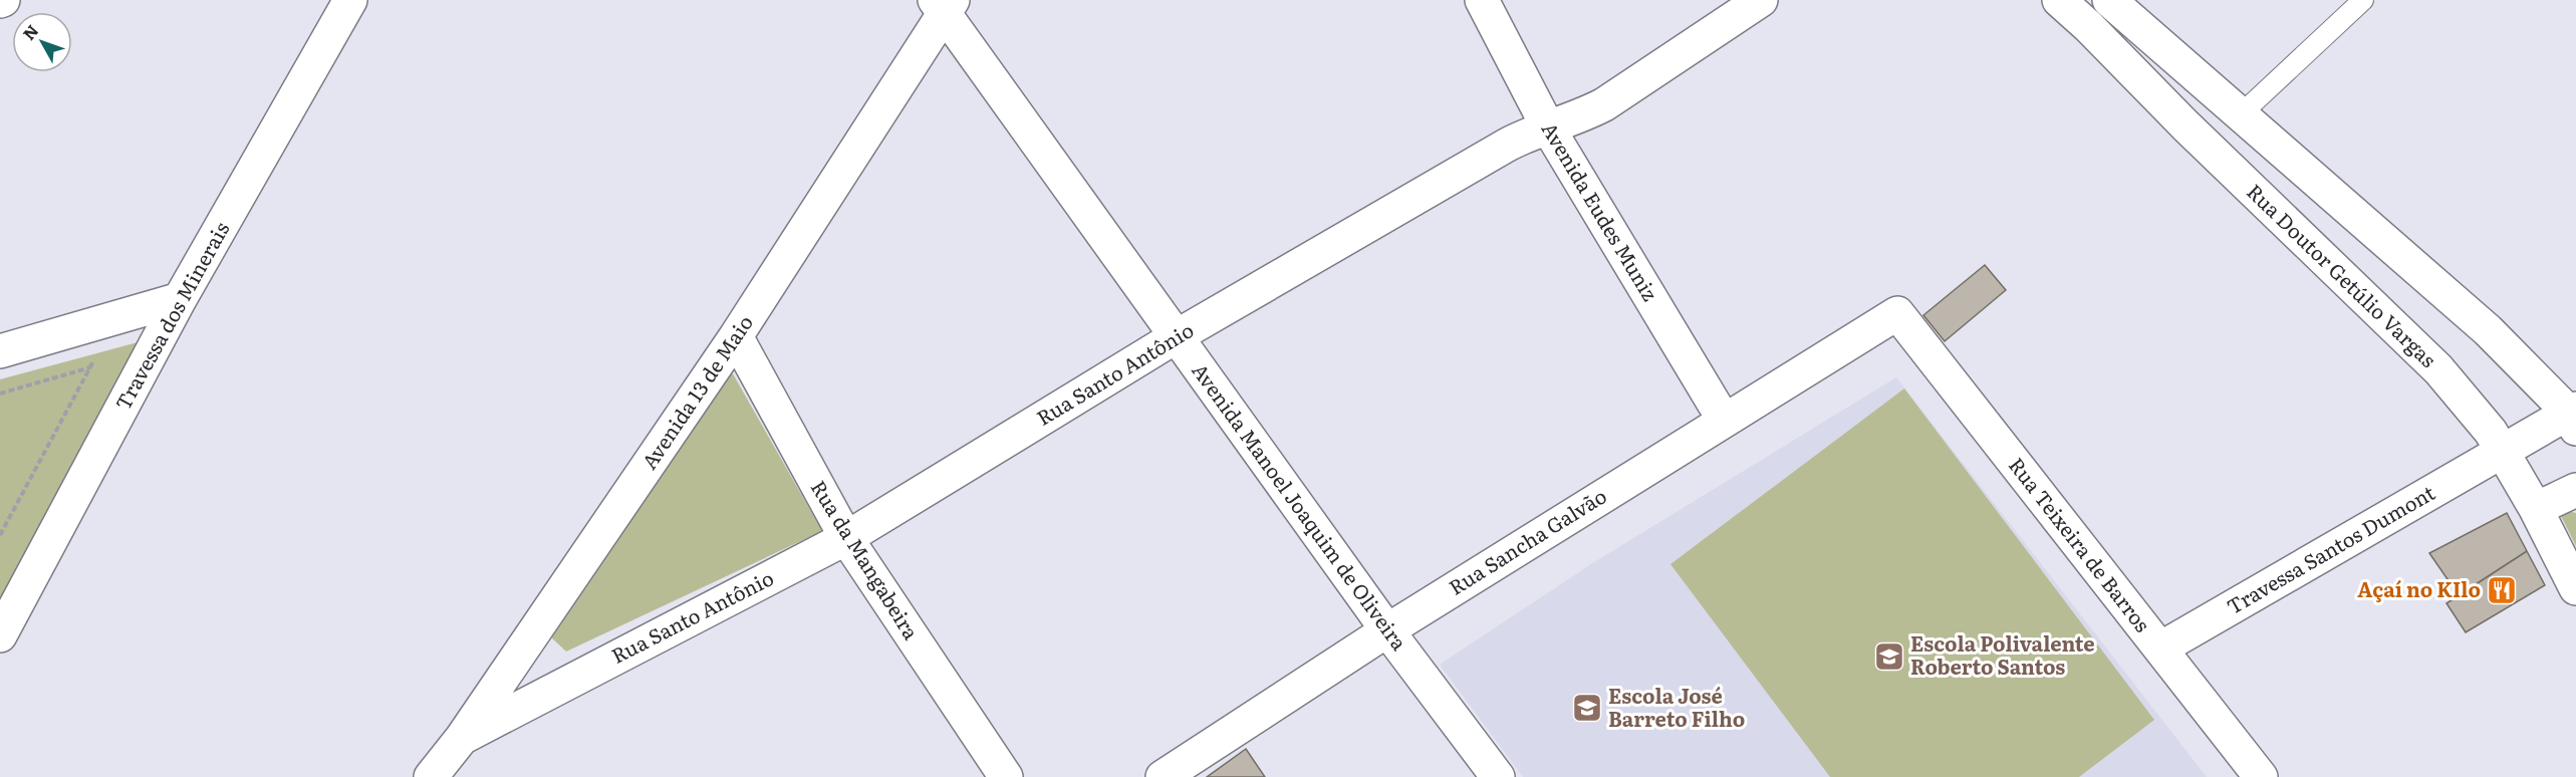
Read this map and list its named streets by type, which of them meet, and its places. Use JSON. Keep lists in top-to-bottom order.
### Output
{
  "streets": {
    "street": [
      "Avenida Eudes Muniz",
      "Rua Doutor Getúlio Vargas",
      "Travessa dos Minerais",
      "Rua Santo Antônio",
      "Avenida 13 de Maio",
      "Avenida Manoel Joaquim de Oliveira",
      "Rua Sancha Galvão",
      "Rua Teixeira de Barros",
      "Travessa Santos Dumont",
      "Rua da Mangabeira"
    ]
  },
  "crossings": [
    ["Avenida Eudes Muniz", "Rua Santo Antônio"],
    ["Avenida Eudes Muniz", "Rua Sancha Galvão"],
    ["Rua Doutor Getúlio Vargas", "Travessa Santos Dumont"],
    ["Rua Santo Antônio", "Avenida 13 de Maio"],
    ["Rua Santo Antônio", "Avenida Manoel Joaquim de Oliveira"],
    ["Rua Santo Antônio", "Rua da Mangabeira"],
    ["Avenida 13 de Maio", "Avenida Manoel Joaquim de Oliveira"],
    ["Avenida 13 de Maio", "Rua da Mangabeira"],
    ["Avenida Manoel Joaquim de Oliveira", "Rua Sancha Galvão"],
    ["Rua Sancha Galvão", "Rua Teixeira de Barros"],
    ["Rua Teixeira de Barros", "Travessa Santos Dumont"]
  ],
  "places": {
    "restaurant": ["Açaí no KIlo"],
    "school or university": ["Escola Polivalente Roberto Santos", "Escola José Barreto Filho"]
  },
  "north": "top left"
}
